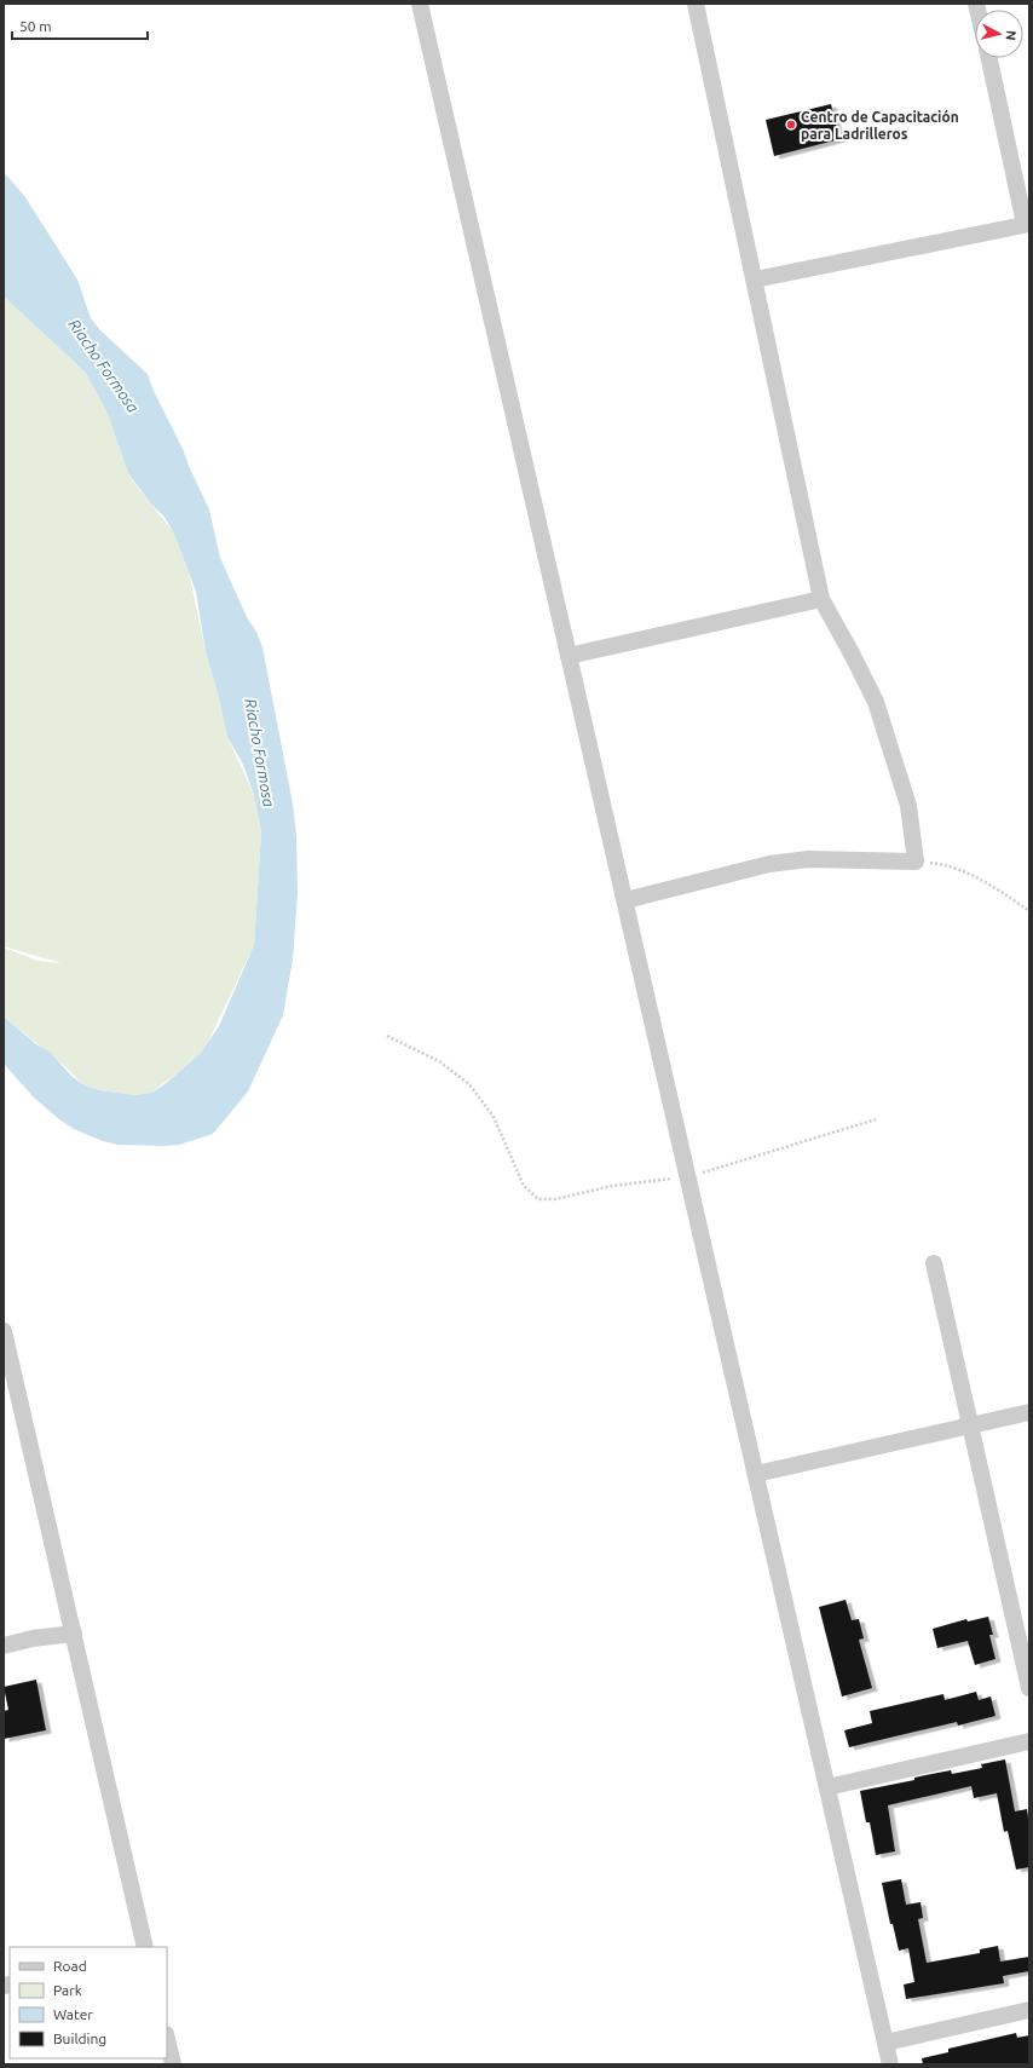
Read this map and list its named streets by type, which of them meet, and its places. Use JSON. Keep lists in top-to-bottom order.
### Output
{
  "water": ["Riacho Formosa"],
  "places": ["Centro de Capacitación para Ladrilleros"],
  "legend": [
    "Road",
    "Park",
    "Water",
    "Building"
  ],
  "scale_bar": "50 m",
  "north": "right"
}
